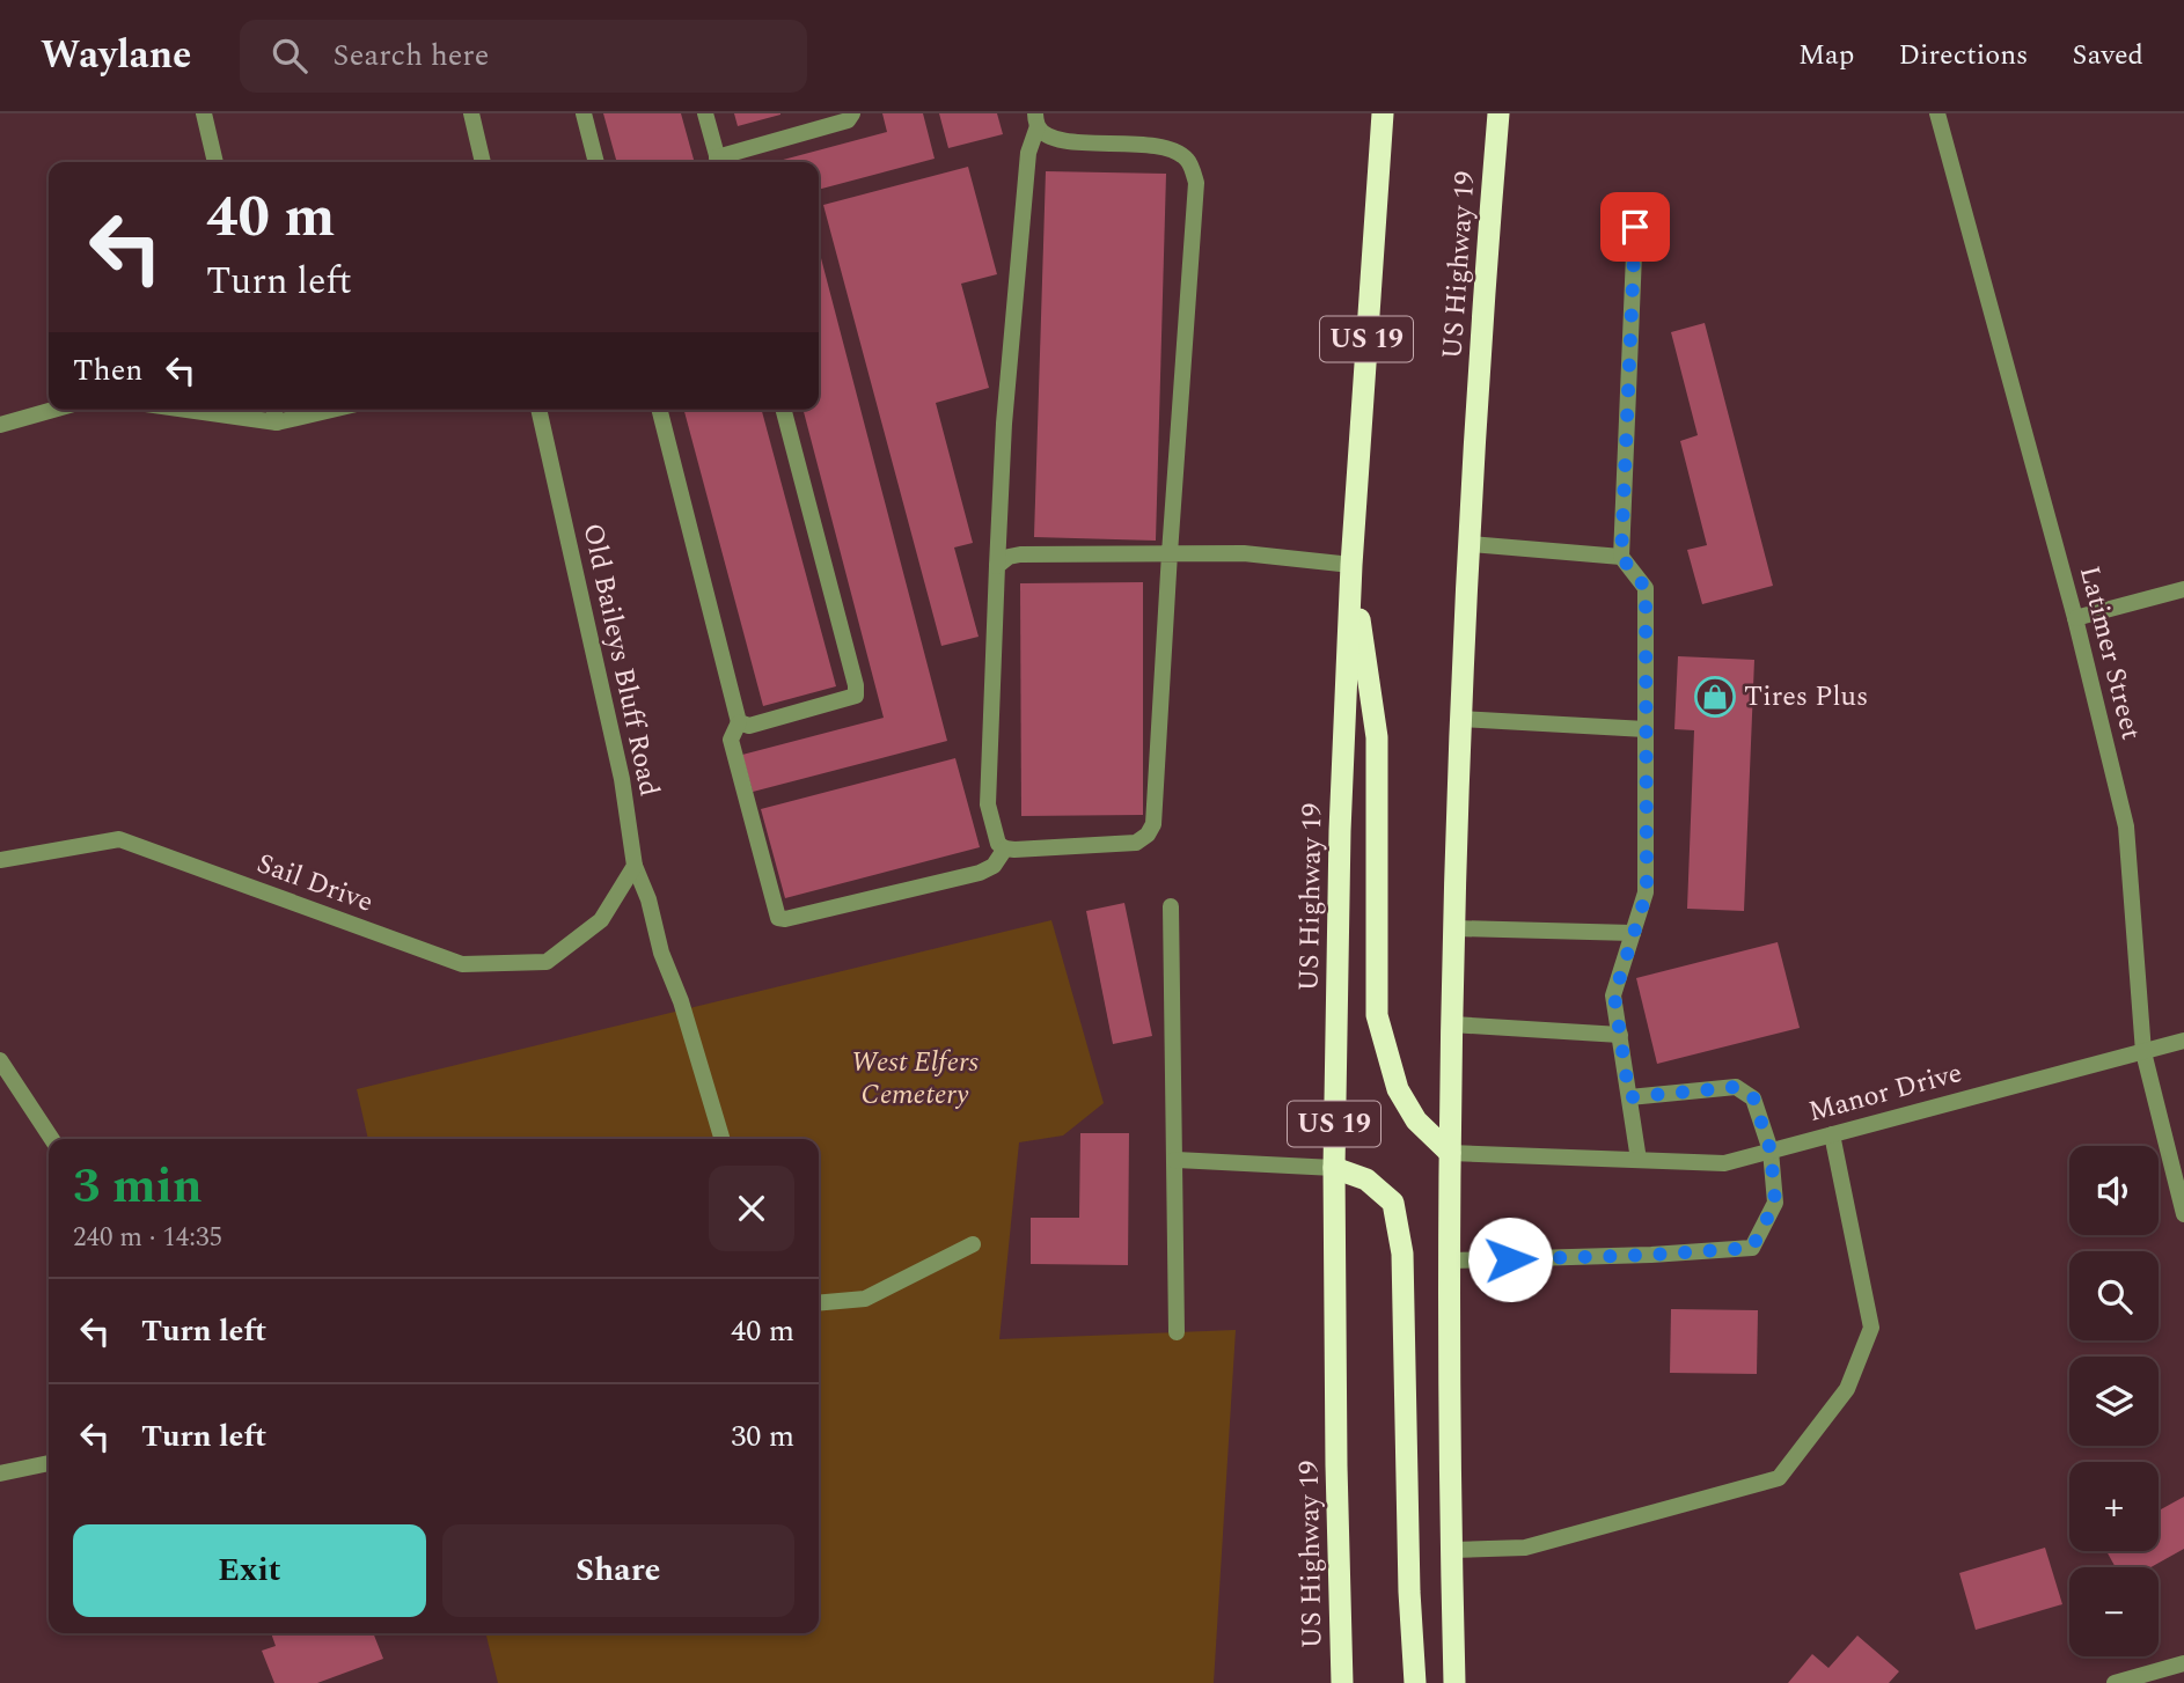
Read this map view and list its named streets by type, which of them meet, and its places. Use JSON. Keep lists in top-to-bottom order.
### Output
{
  "streets": {
    "highway": ["US Highway 19", "US 19"],
    "street": [
      "Latimer Street",
      "Old Baileys Bluff Road",
      "Sail Drive",
      "Manor Drive"
    ]
  },
  "crossings": [
    ["US Highway 19", "Manor Drive"],
    ["Latimer Street", "Manor Drive"],
    ["Old Baileys Bluff Road", "Sail Drive"]
  ],
  "parks": ["West Elfers Cemetery"],
  "places": {
    "shop": ["Tires Plus"]
  },
  "page": {
    "header": "Waylane",
    "search": "Search here",
    "nav": ["Map", "Directions", "Saved"],
    "turn": ["40 m", "Turn left"],
    "then": "Then",
    "heading": ["3 min", "240 m · 14:35"],
    "map_buttons": ["+", "−"],
    "list": [
      {
        "name": "Turn left",
        "value": "40 m"
      },
      {
        "name": "Turn left",
        "value": "30 m"
      }
    ],
    "buttons": ["Exit", "Share"]
  }
}
